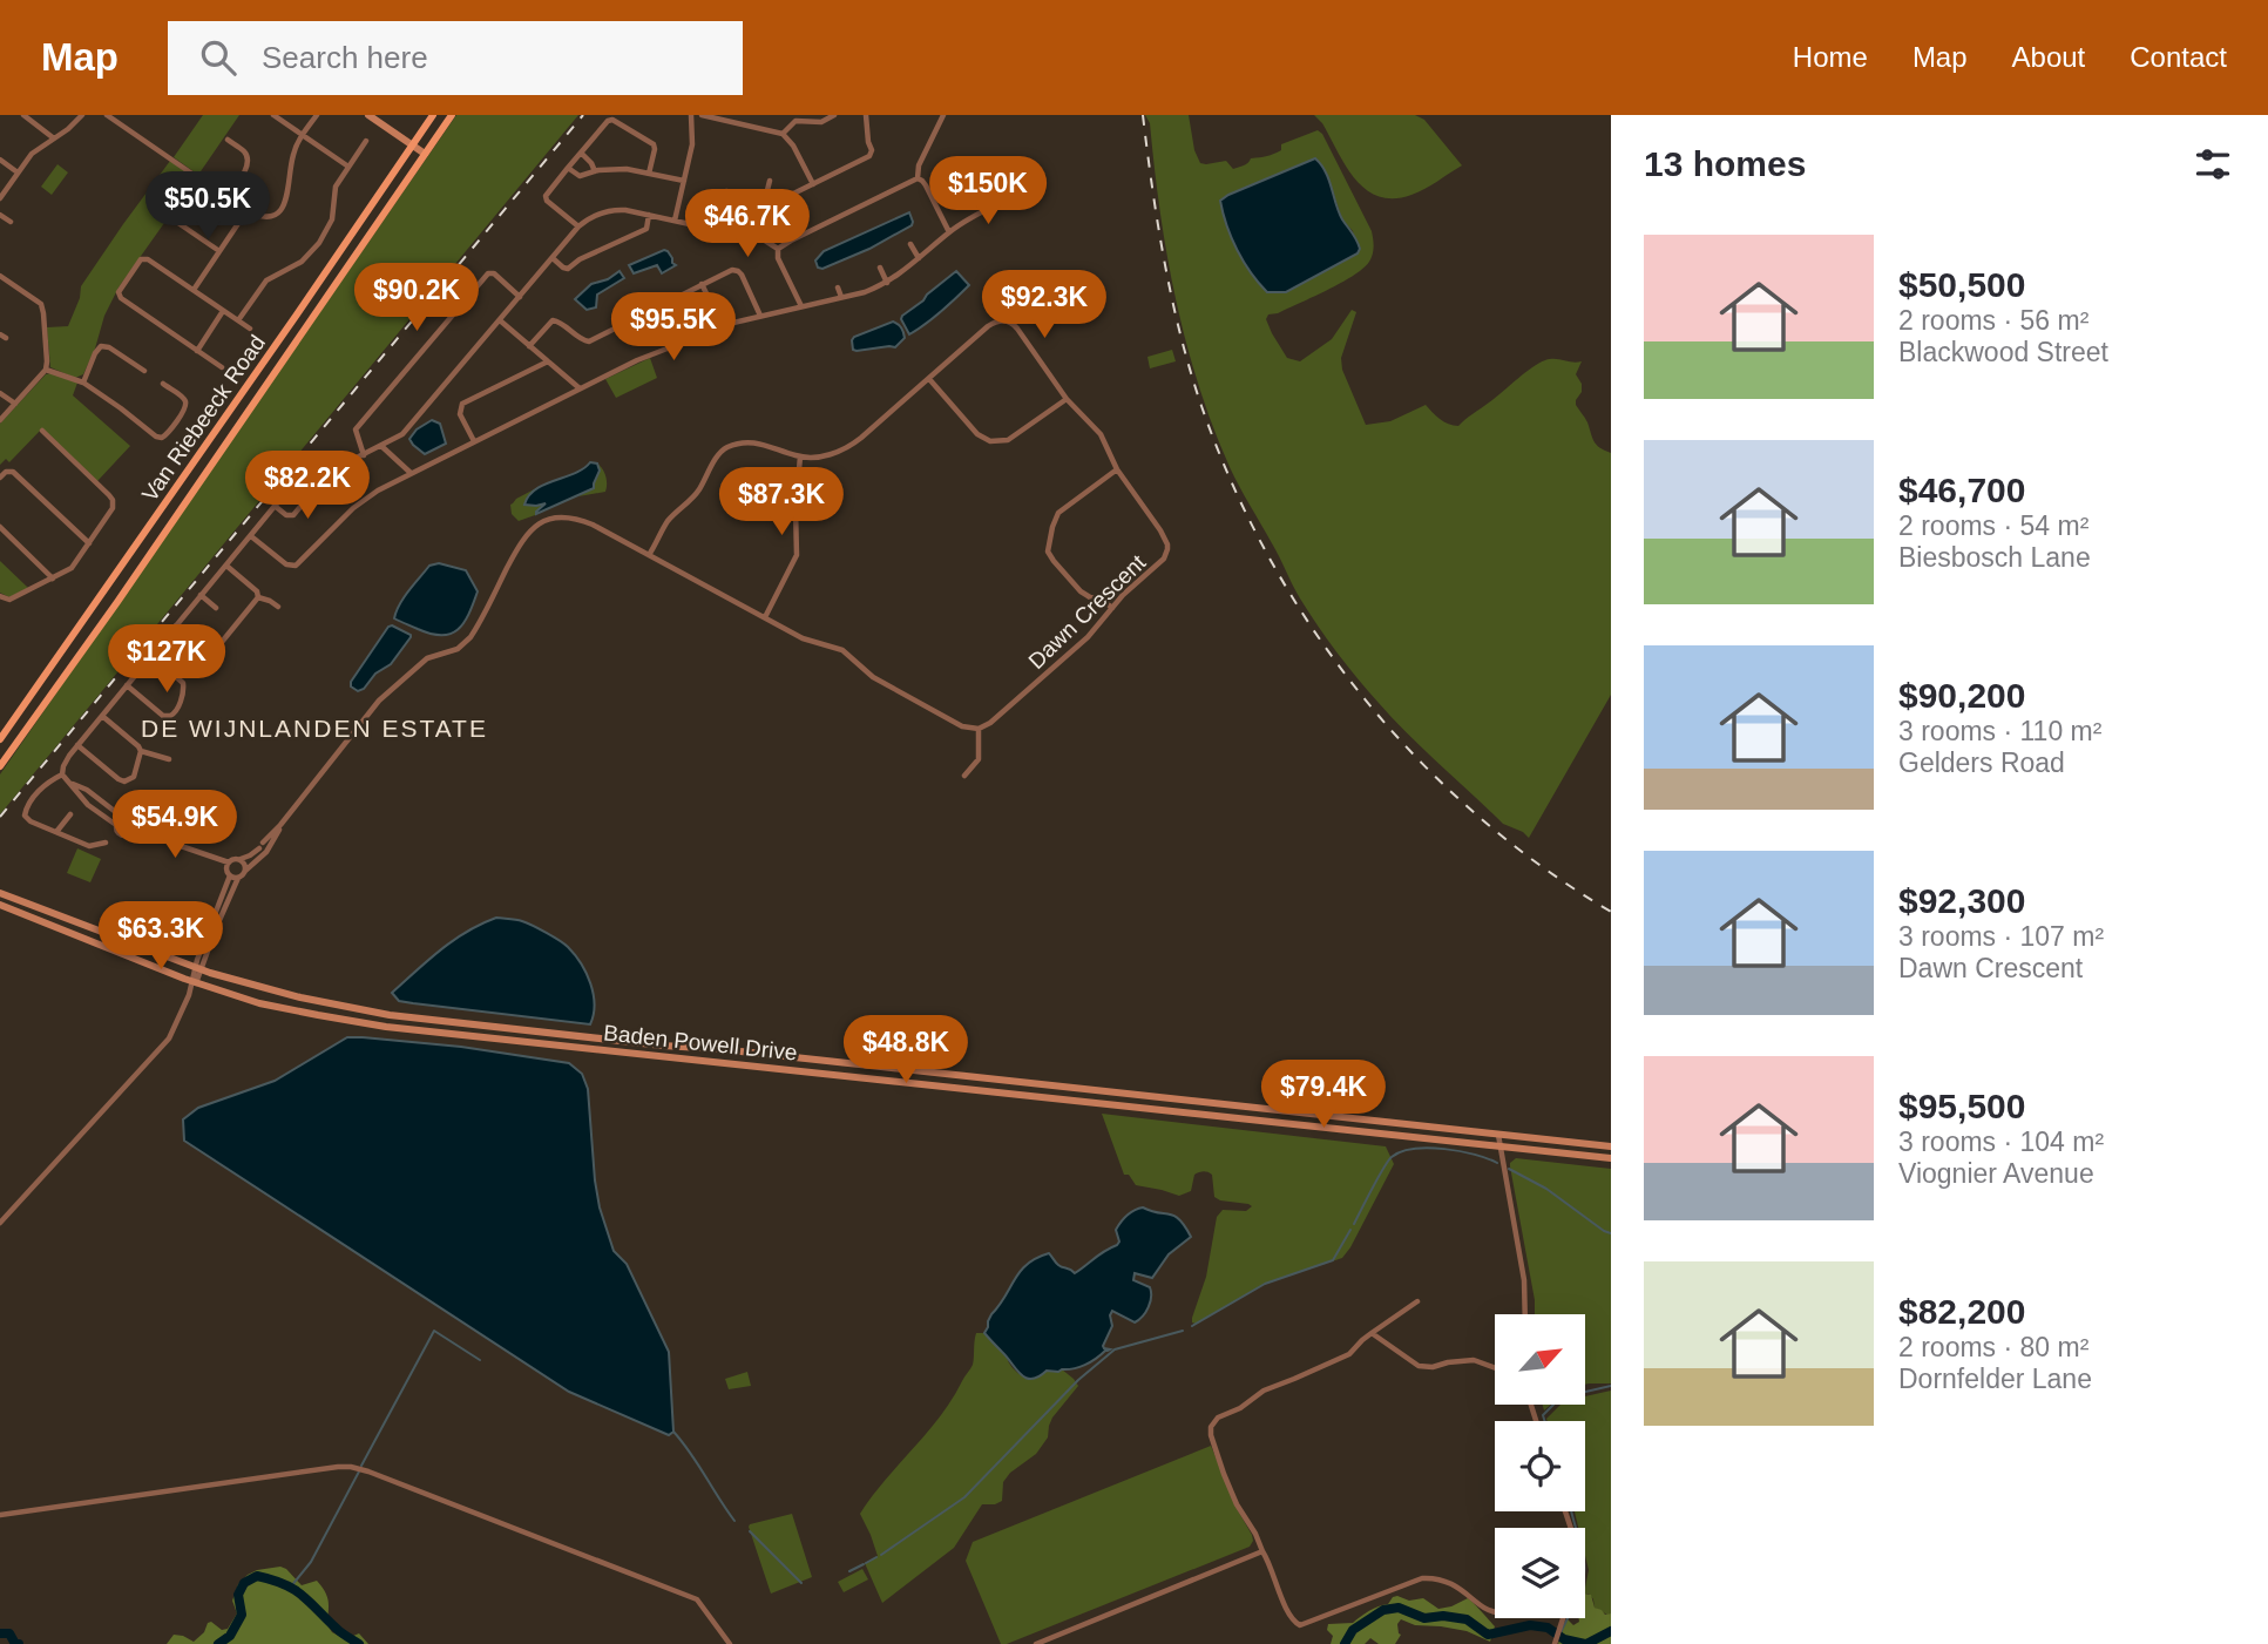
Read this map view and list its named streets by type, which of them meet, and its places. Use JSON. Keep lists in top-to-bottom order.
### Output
{
  "streets": {
    "main road": ["Van Riebeeck Road", "Baden Powell Drive"],
    "street": ["Dawn Crescent"]
  },
  "districts": ["DE WIJNLANDEN ESTATE"],
  "north": "top right",
  "page": {
    "header": "Map",
    "search": "Search here",
    "nav": [
      "Home",
      "Map",
      "About",
      "Contact"
    ],
    "heading": "13 homes",
    "price": [
      "$150K",
      "$50.5K",
      "$46.7K",
      "$90.2K",
      "$92.3K",
      "$95.5K",
      "$82.2K",
      "$87.3K",
      "$127K",
      "$54.9K",
      "$63.3K",
      "$48.8K",
      "$79.4K"
    ],
    "list": [
      {
        "name": "$50,500",
        "note": "2 rooms · 56 m² · Blackwood Street"
      },
      {
        "name": "$46,700",
        "note": "2 rooms · 54 m² · Biesbosch Lane"
      },
      {
        "name": "$90,200",
        "note": "3 rooms · 110 m² · Gelders Road"
      },
      {
        "name": "$92,300",
        "note": "3 rooms · 107 m² · Dawn Crescent"
      },
      {
        "name": "$95,500",
        "note": "3 rooms · 104 m² · Viognier Avenue"
      },
      {
        "name": "$82,200",
        "note": "2 rooms · 80 m² · Dornfelder Lane"
      }
    ]
  }
}
